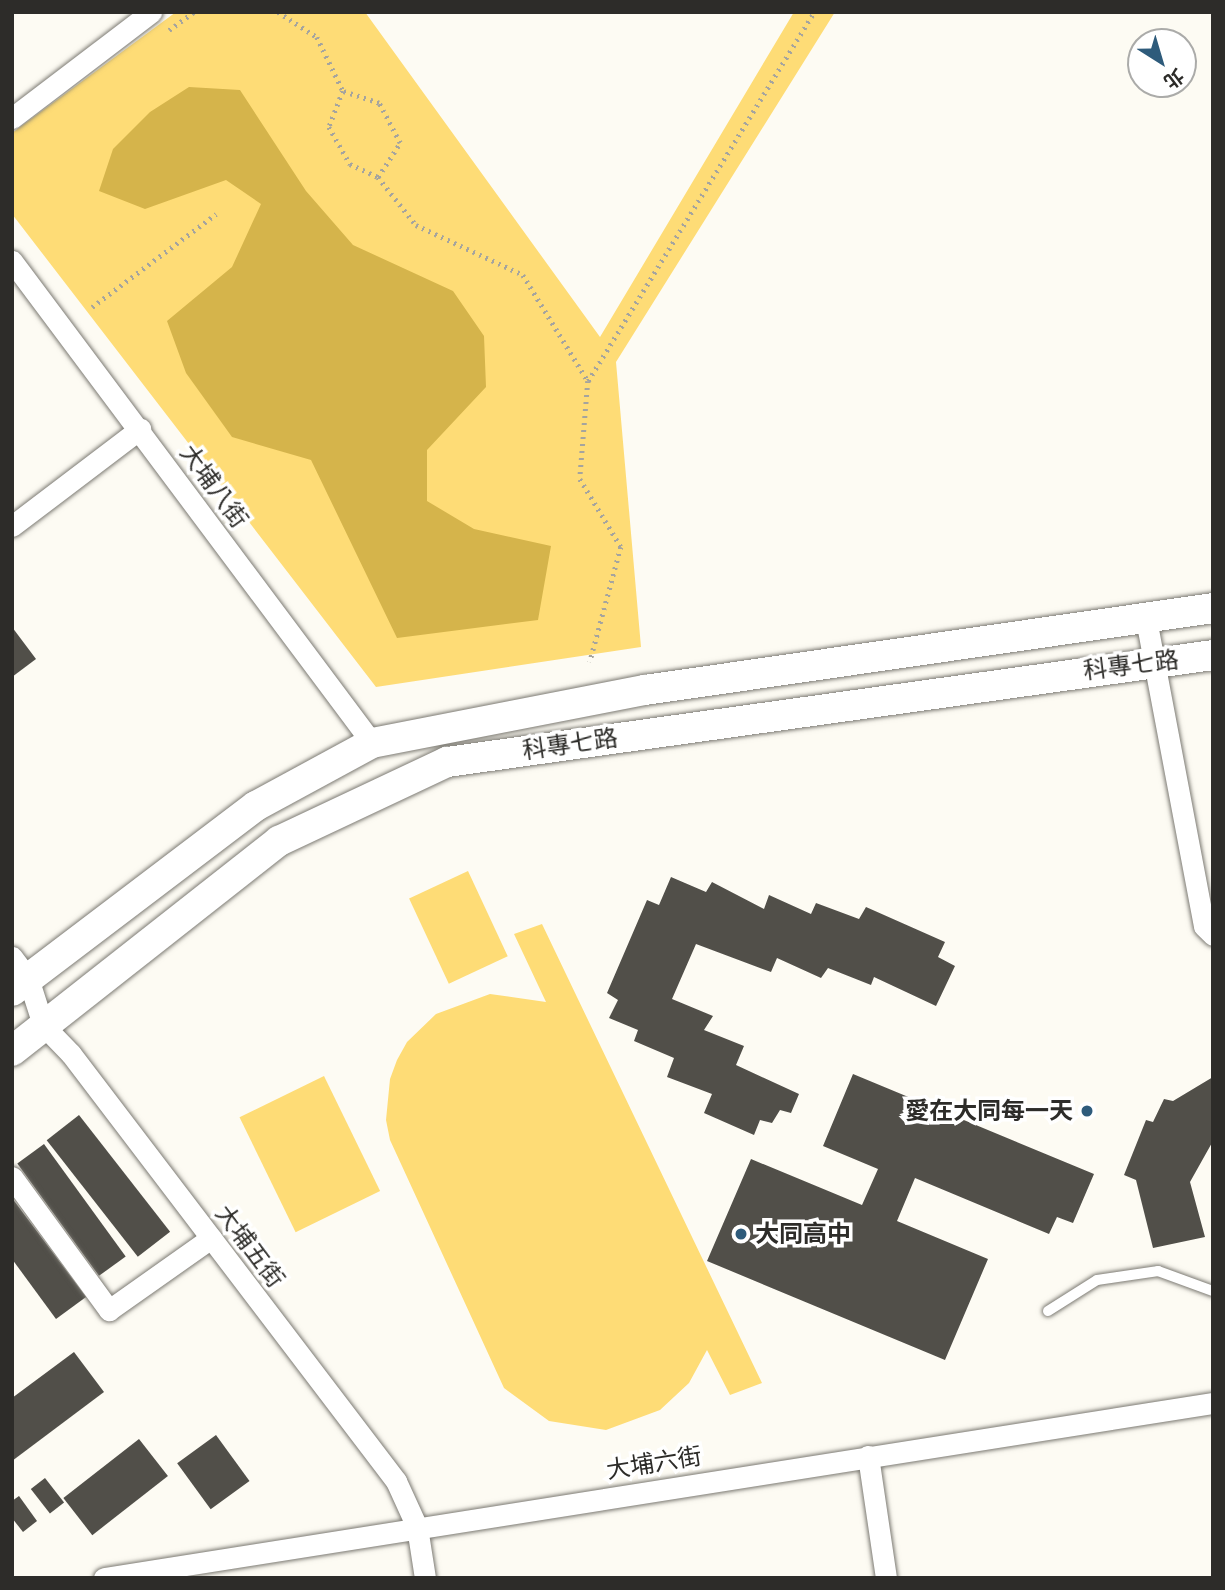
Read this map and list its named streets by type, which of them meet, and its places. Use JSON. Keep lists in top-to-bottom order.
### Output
{
  "streets": {
    "street": [
      "大埔八街",
      "科專七路",
      "大埔五街",
      "大埔六街"
    ]
  },
  "crossings": [
    ["大埔八街", "科專七路"],
    ["科專七路", "大埔五街"],
    ["大埔五街", "大埔六街"]
  ],
  "places": ["愛在大同每一天", "大同高中"],
  "north": "bottom right"
}
